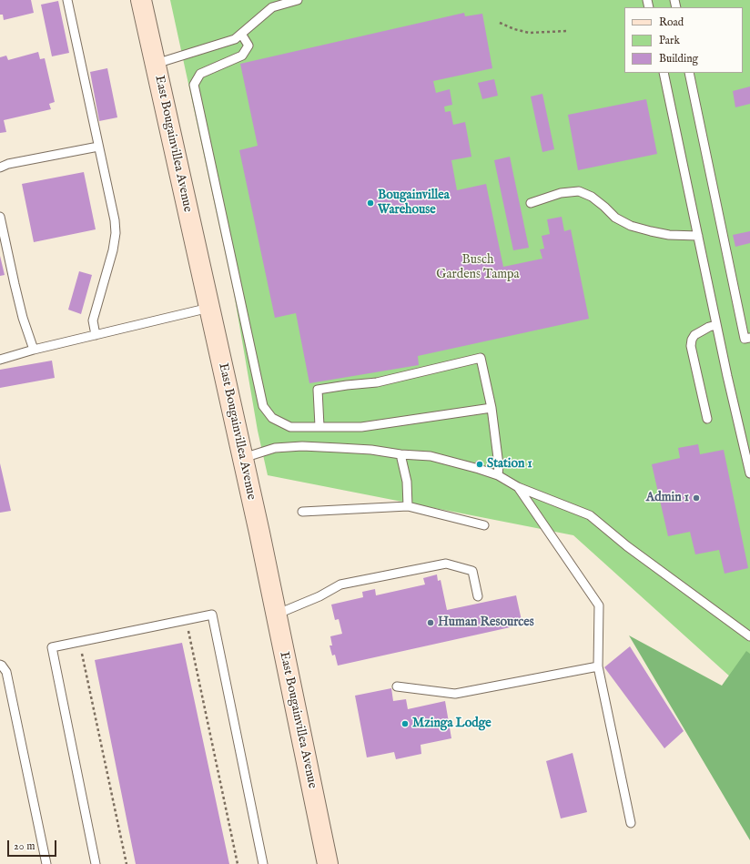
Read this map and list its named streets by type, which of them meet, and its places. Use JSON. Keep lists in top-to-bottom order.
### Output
{
  "streets": {
    "street": ["East Bougainvillea Avenue"]
  },
  "parks": ["Busch Gardens Tampa"],
  "places": [
    "Bougainvillea Warehouse",
    "Station 1",
    "Admin 1",
    "Human Resources",
    "Mzinga Lodge"
  ],
  "legend": ["Road", "Park", "Building"],
  "scale_bar": "20 m"
}
